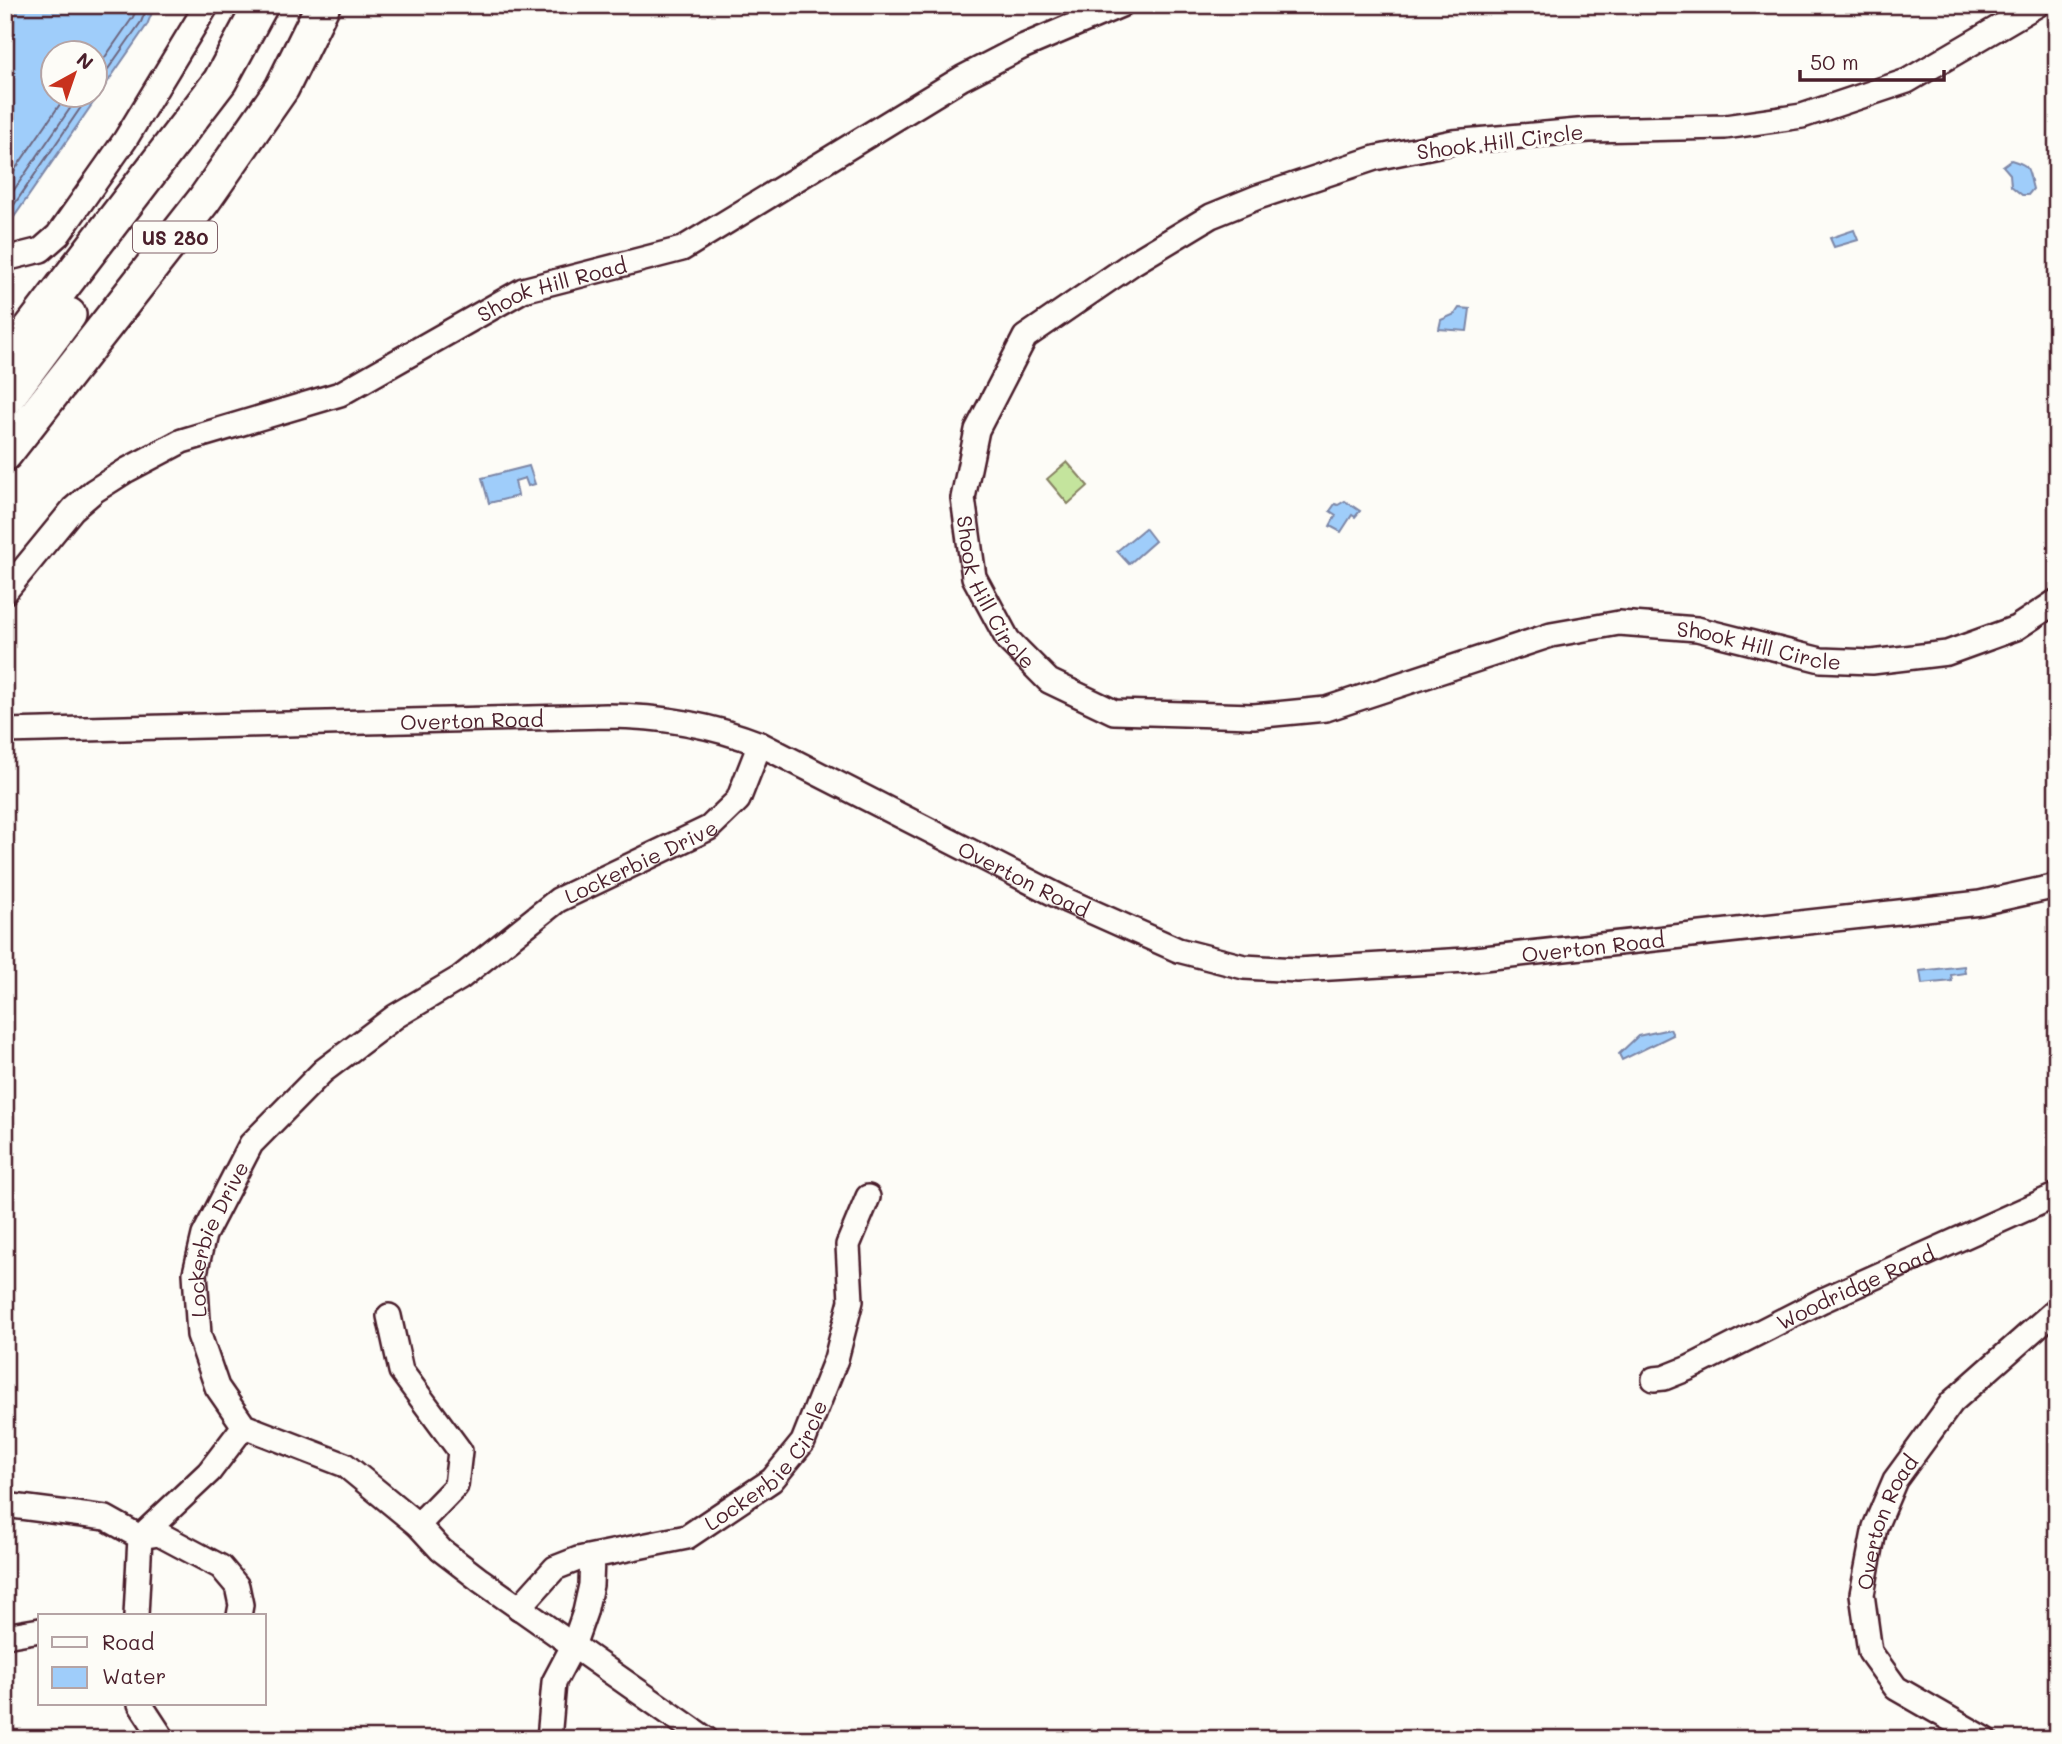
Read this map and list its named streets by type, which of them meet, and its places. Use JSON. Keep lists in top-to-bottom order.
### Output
{
  "streets": {
    "highway": ["US 280"],
    "street": [
      "Shook Hill Circle",
      "Shook Hill Road",
      "Overton Road",
      "Lockerbie Drive",
      "Woodridge Road",
      "Lockerbie Circle"
    ]
  },
  "crossings": [
    ["Overton Road", "Lockerbie Drive"]
  ],
  "legend": ["Road", "Water"],
  "scale_bar": "50 m",
  "north": "top right"
}
